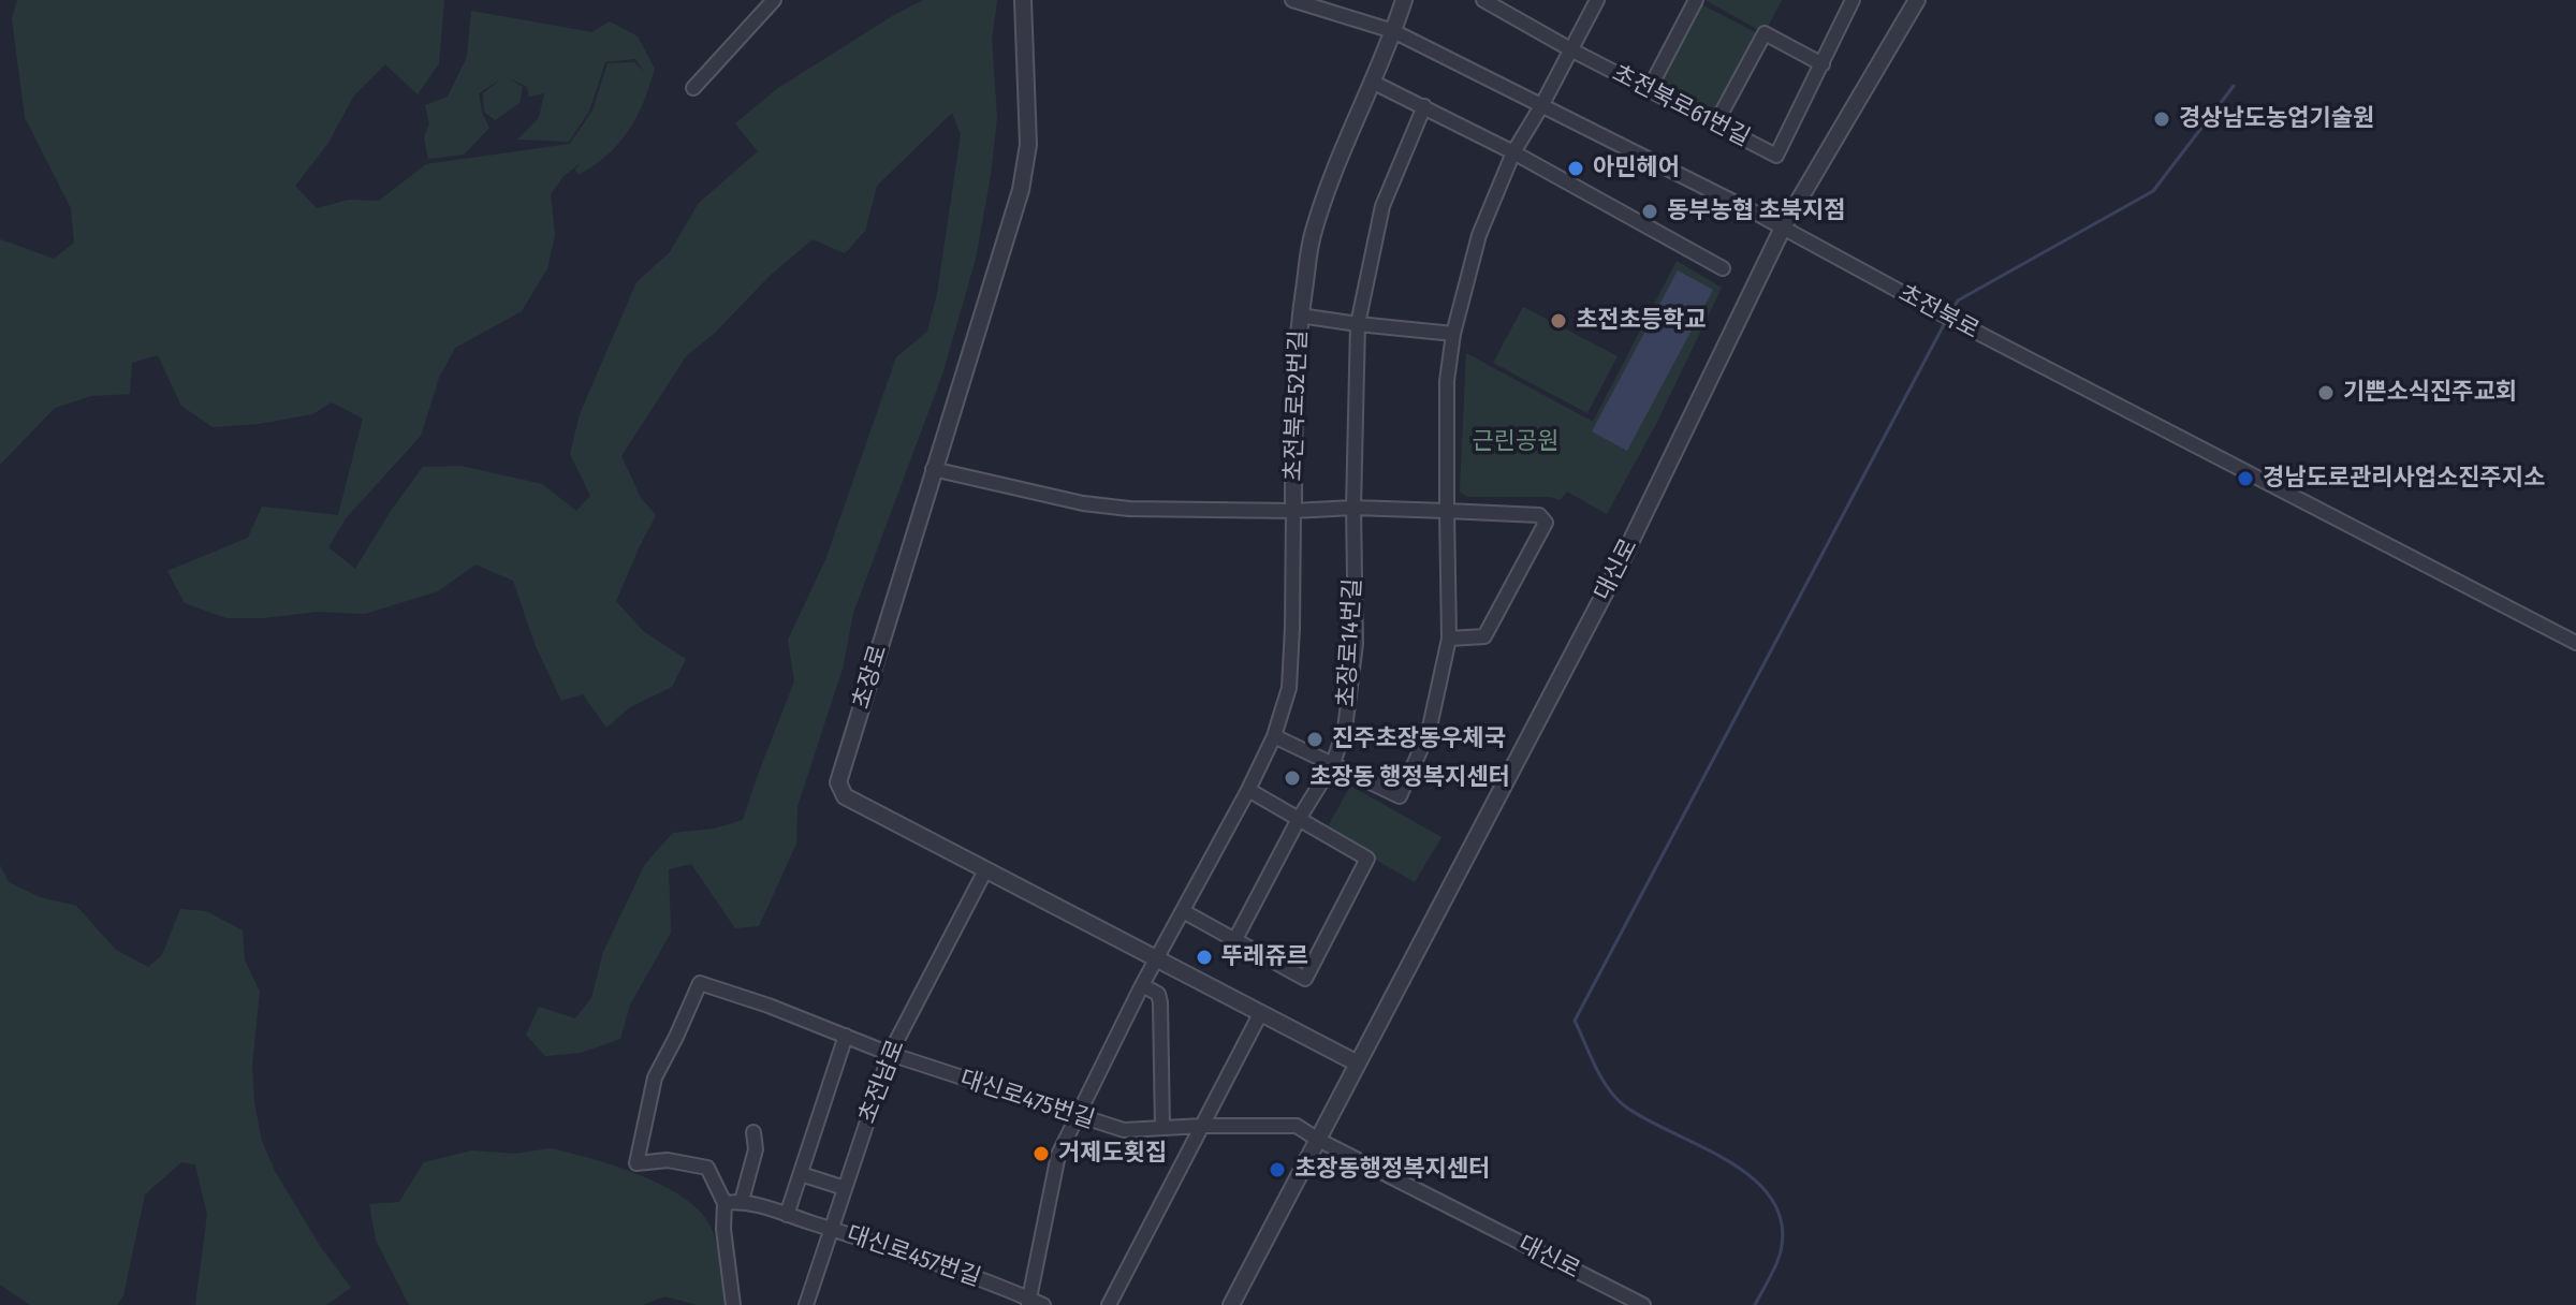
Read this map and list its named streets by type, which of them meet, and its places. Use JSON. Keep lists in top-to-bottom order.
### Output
{
  "streets": {
    "street": [
      "초전북로61번길",
      "초전북로",
      "초전북로52번길",
      "대신로",
      "초장로14번길",
      "초장로",
      "초전남로",
      "대신로475번길",
      "대신로457번길"
    ]
  },
  "crossings": [
    ["초전북로", "초전북로52번길"],
    ["초전북로", "대신로"],
    ["초전북로52번길", "초장로14번길"],
    ["대신로", "초장로"],
    ["대신로", "대신로475번길"],
    ["초장로", "초전남로"],
    ["초전남로", "대신로475번길"],
    ["초전남로", "대신로457번길"]
  ],
  "parks": ["근린공원"],
  "places": [
    "경상남도농업기술원",
    "아민헤어",
    "동부농협 초북지점",
    "초전초등학교",
    "기쁜소식진주교회",
    "경남도로관리사업소진주지소",
    "진주초장동우체국",
    "초장동 행정복지센터",
    "뚜레쥬르",
    "거제도횟집",
    "초장동행정복지센터"
  ]
}
